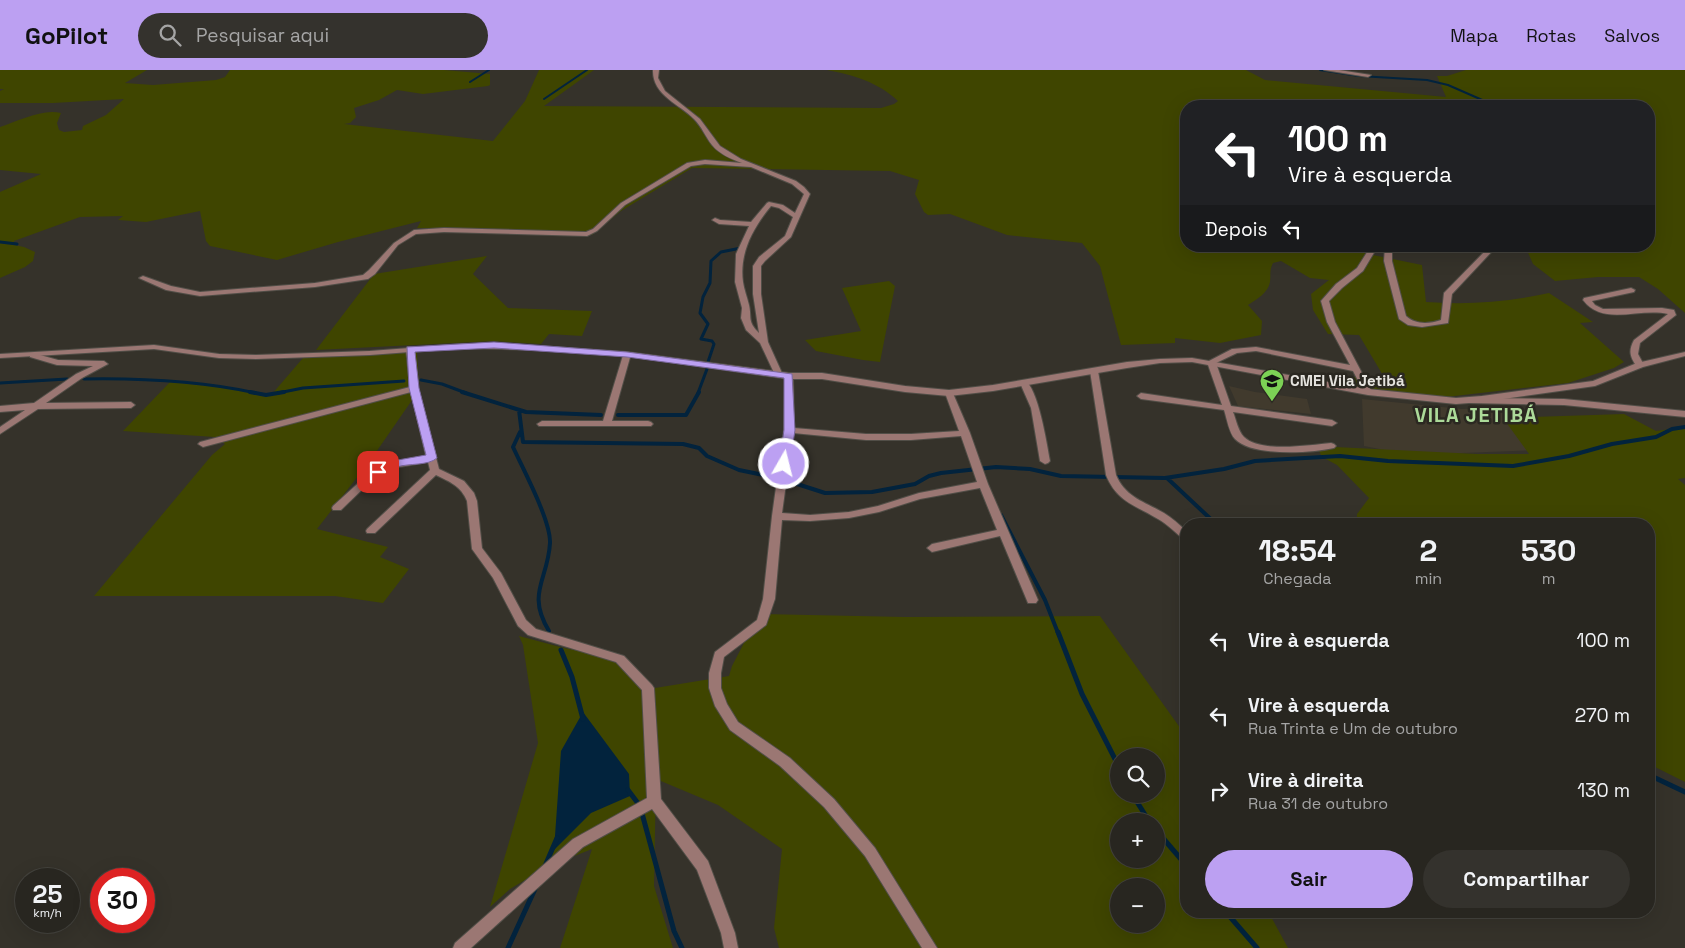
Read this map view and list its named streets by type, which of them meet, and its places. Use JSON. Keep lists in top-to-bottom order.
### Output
{
  "districts": ["VILA JETIBÁ"],
  "places": {
    "school or university": ["CMEI Vila Jetibá"]
  },
  "page": {
    "header": "GoPilot",
    "search": "Pesquisar aqui",
    "nav": ["Mapa", "Rotas", "Salvos"],
    "turn": ["100 m", "Vire à esquerda"],
    "then": "Depois",
    "eta": [
      "18:54",
      "Chegada",
      "2",
      "min",
      "530",
      "m"
    ],
    "list": [
      {
        "name": "Vire à esquerda",
        "value": "100 m"
      },
      {
        "name": "Vire à esquerda",
        "note": "Rua Trinta e Um de outubro",
        "value": "270 m"
      },
      {
        "name": "Vire à direita",
        "note": "Rua 31 de outubro",
        "value": "130 m"
      }
    ],
    "map_buttons": ["+", "−"],
    "buttons": ["Sair", "Compartilhar"],
    "speed": "25 km/h",
    "limit": "30"
  }
}
